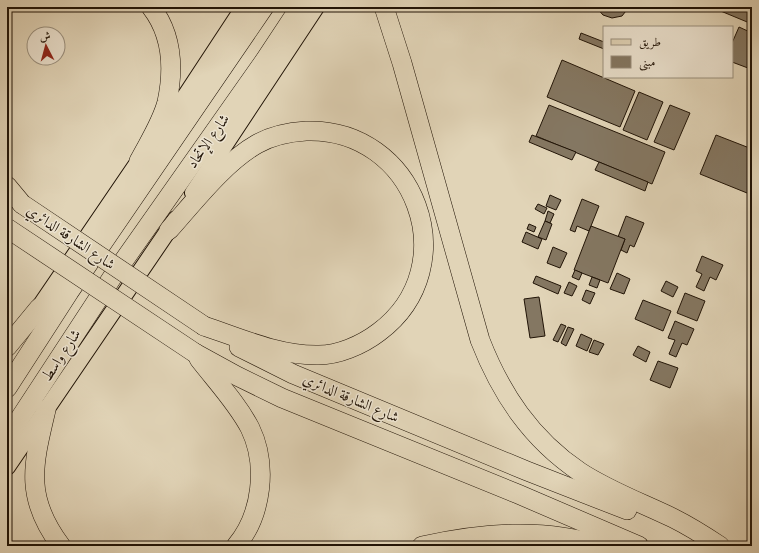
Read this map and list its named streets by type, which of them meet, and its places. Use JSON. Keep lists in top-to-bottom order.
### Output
{
  "streets": {
    "highway": ["شارع الإتحاد", "شارع الشارقة الدائري", "شارع واسط"]
  },
  "crossings": [
    ["شارع الإتحاد", "شارع واسط"]
  ],
  "legend": ["طريق", "مبنى"],
  "north": "top"
}
